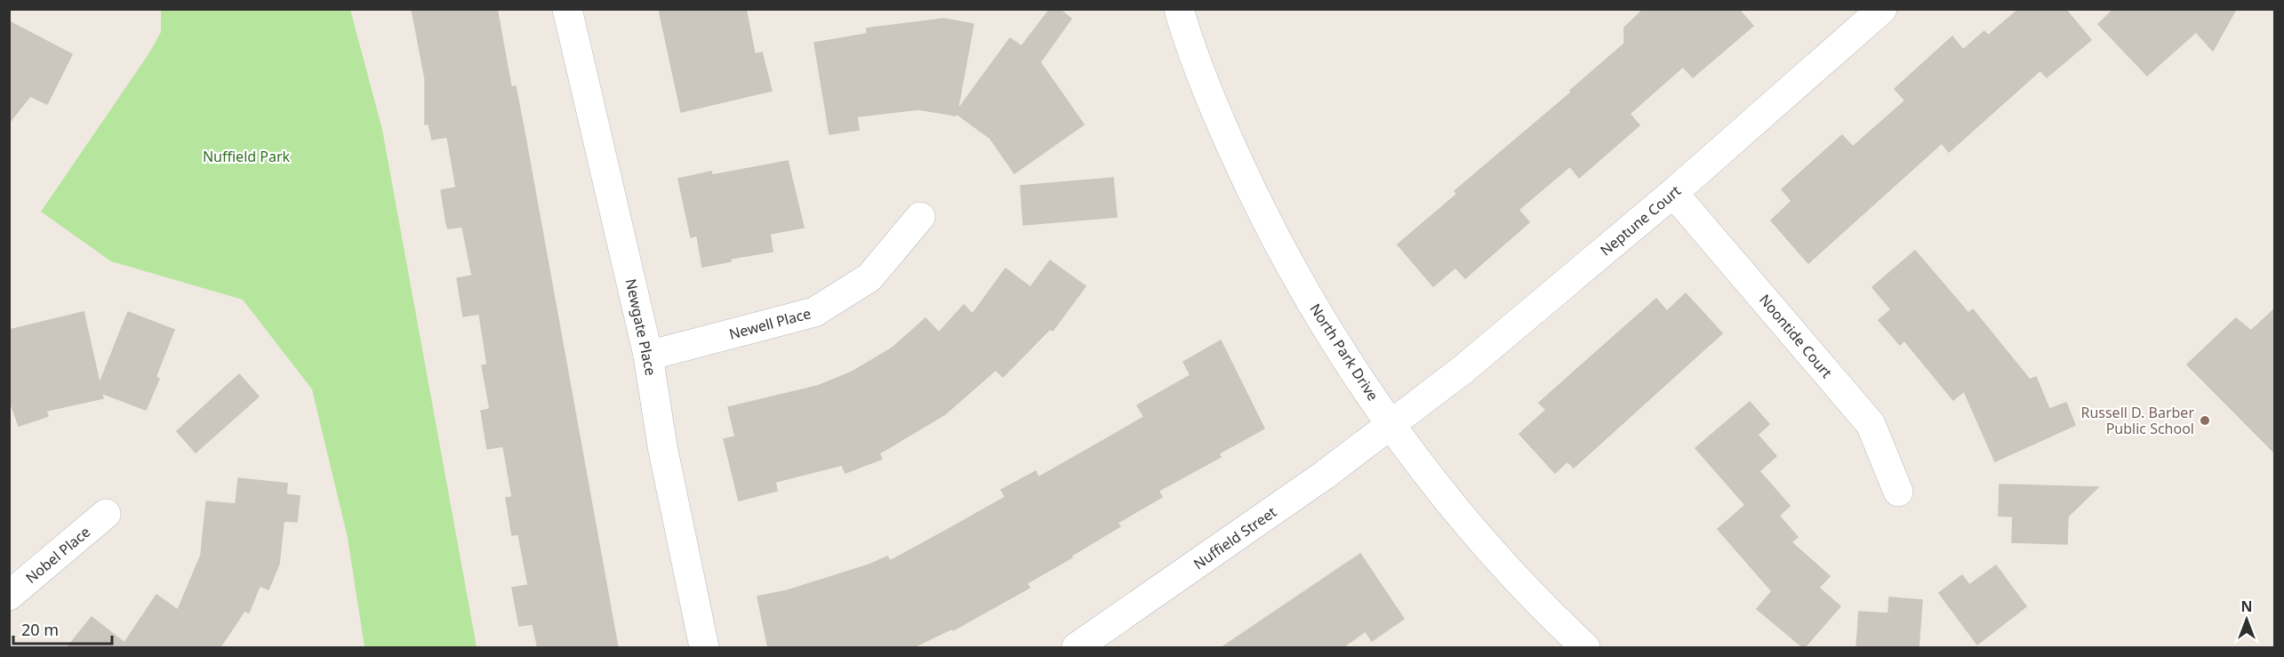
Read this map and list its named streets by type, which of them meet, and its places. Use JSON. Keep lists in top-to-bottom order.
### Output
{
  "streets": {
    "street": [
      "Neptune Court",
      "Newell Place",
      "Newgate Place",
      "Noontide Court",
      "North Park Drive",
      "Nuffield Street",
      "Nobel Place"
    ]
  },
  "crossings": [
    ["Neptune Court", "Noontide Court"],
    ["Neptune Court", "North Park Drive"],
    ["Neptune Court", "Nuffield Street"],
    ["Newell Place", "Newgate Place"],
    ["North Park Drive", "Nuffield Street"]
  ],
  "parks": ["Nuffield Park"],
  "places": ["Russell D. Barber Public School"],
  "scale_bar": "20 m",
  "north": "top"
}
